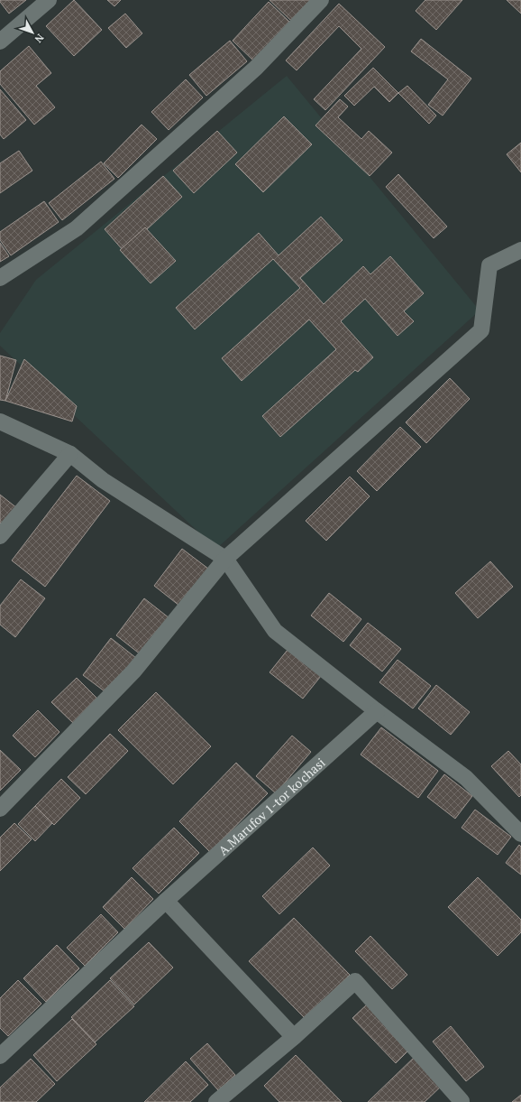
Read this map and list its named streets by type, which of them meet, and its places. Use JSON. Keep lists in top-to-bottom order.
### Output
{
  "streets": {
    "street": ["A.Marufov 1-tor ko'chasi"]
  },
  "north": "bottom right"
}
